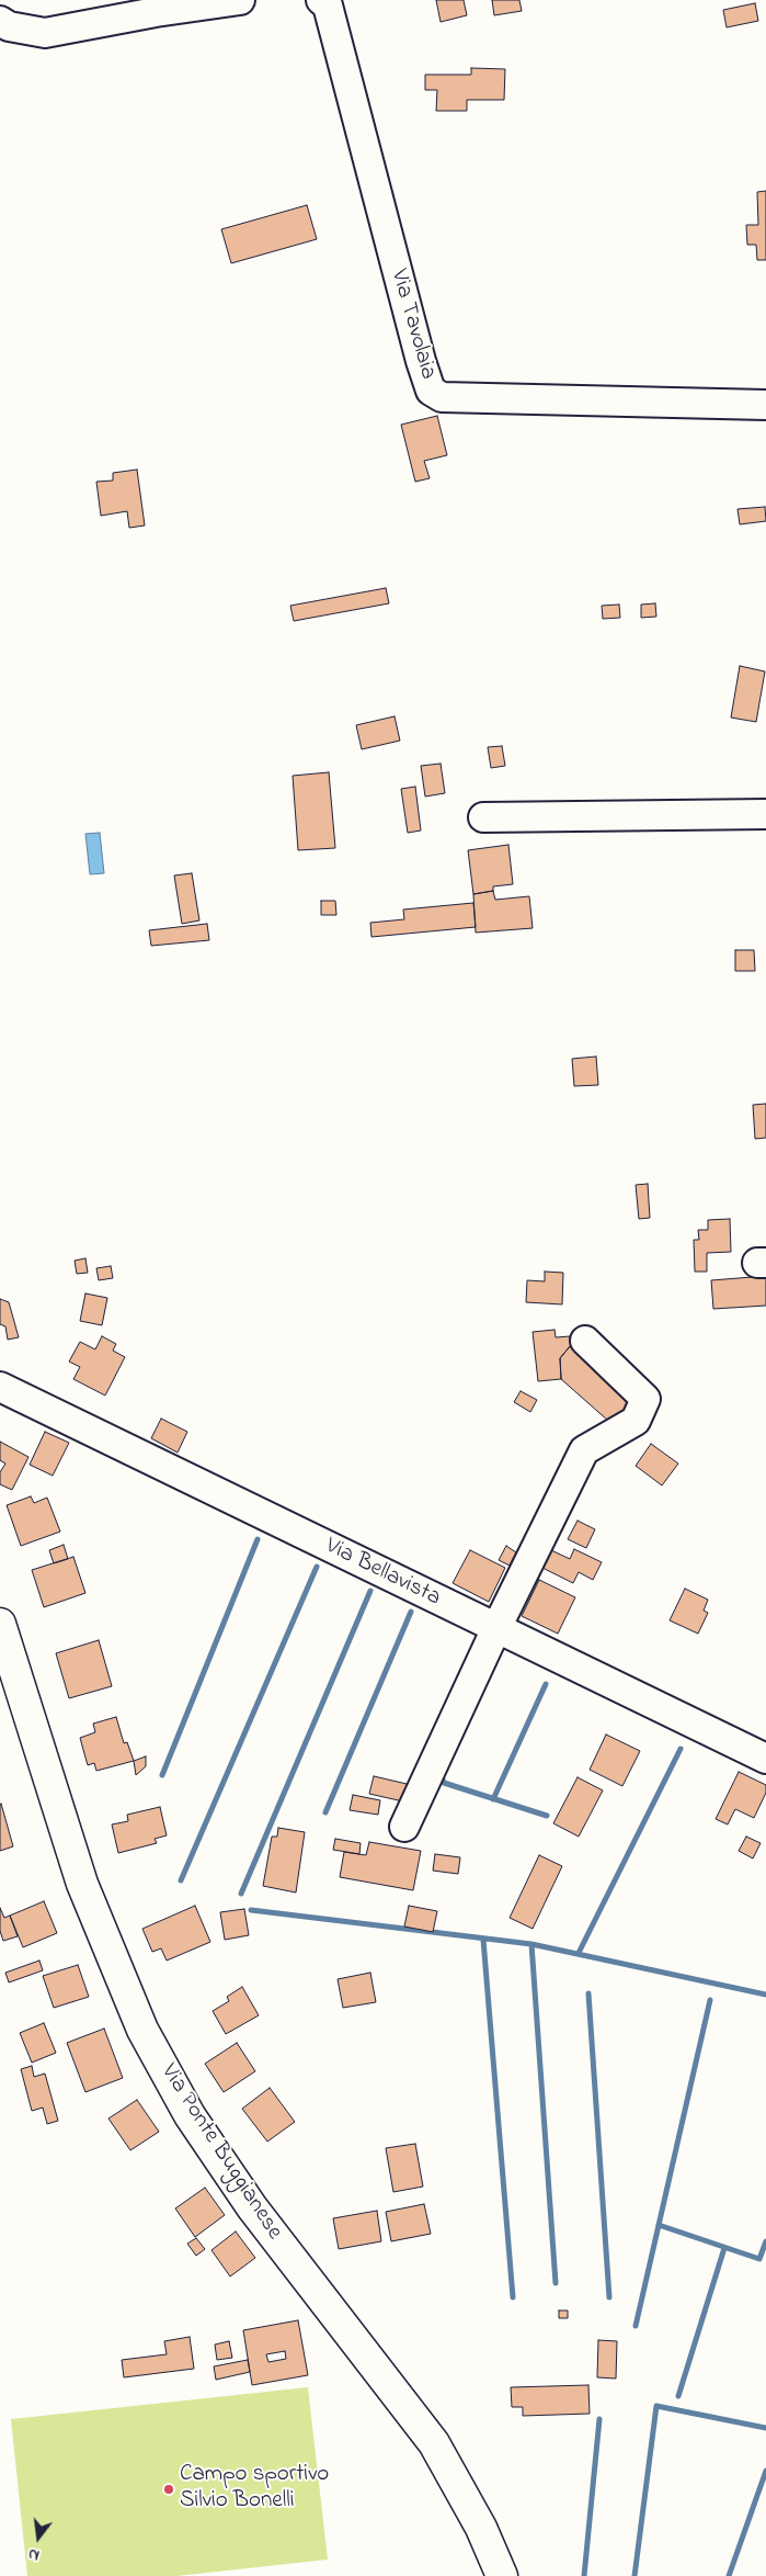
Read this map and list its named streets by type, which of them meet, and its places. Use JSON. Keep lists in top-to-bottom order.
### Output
{
  "streets": {
    "main road": ["Via Ponte Buggianese"],
    "street": ["Via Tavolaia", "Via Bellavista"]
  },
  "places": ["Campo sportivo Silvio Bonelli"],
  "north": "bottom"
}
